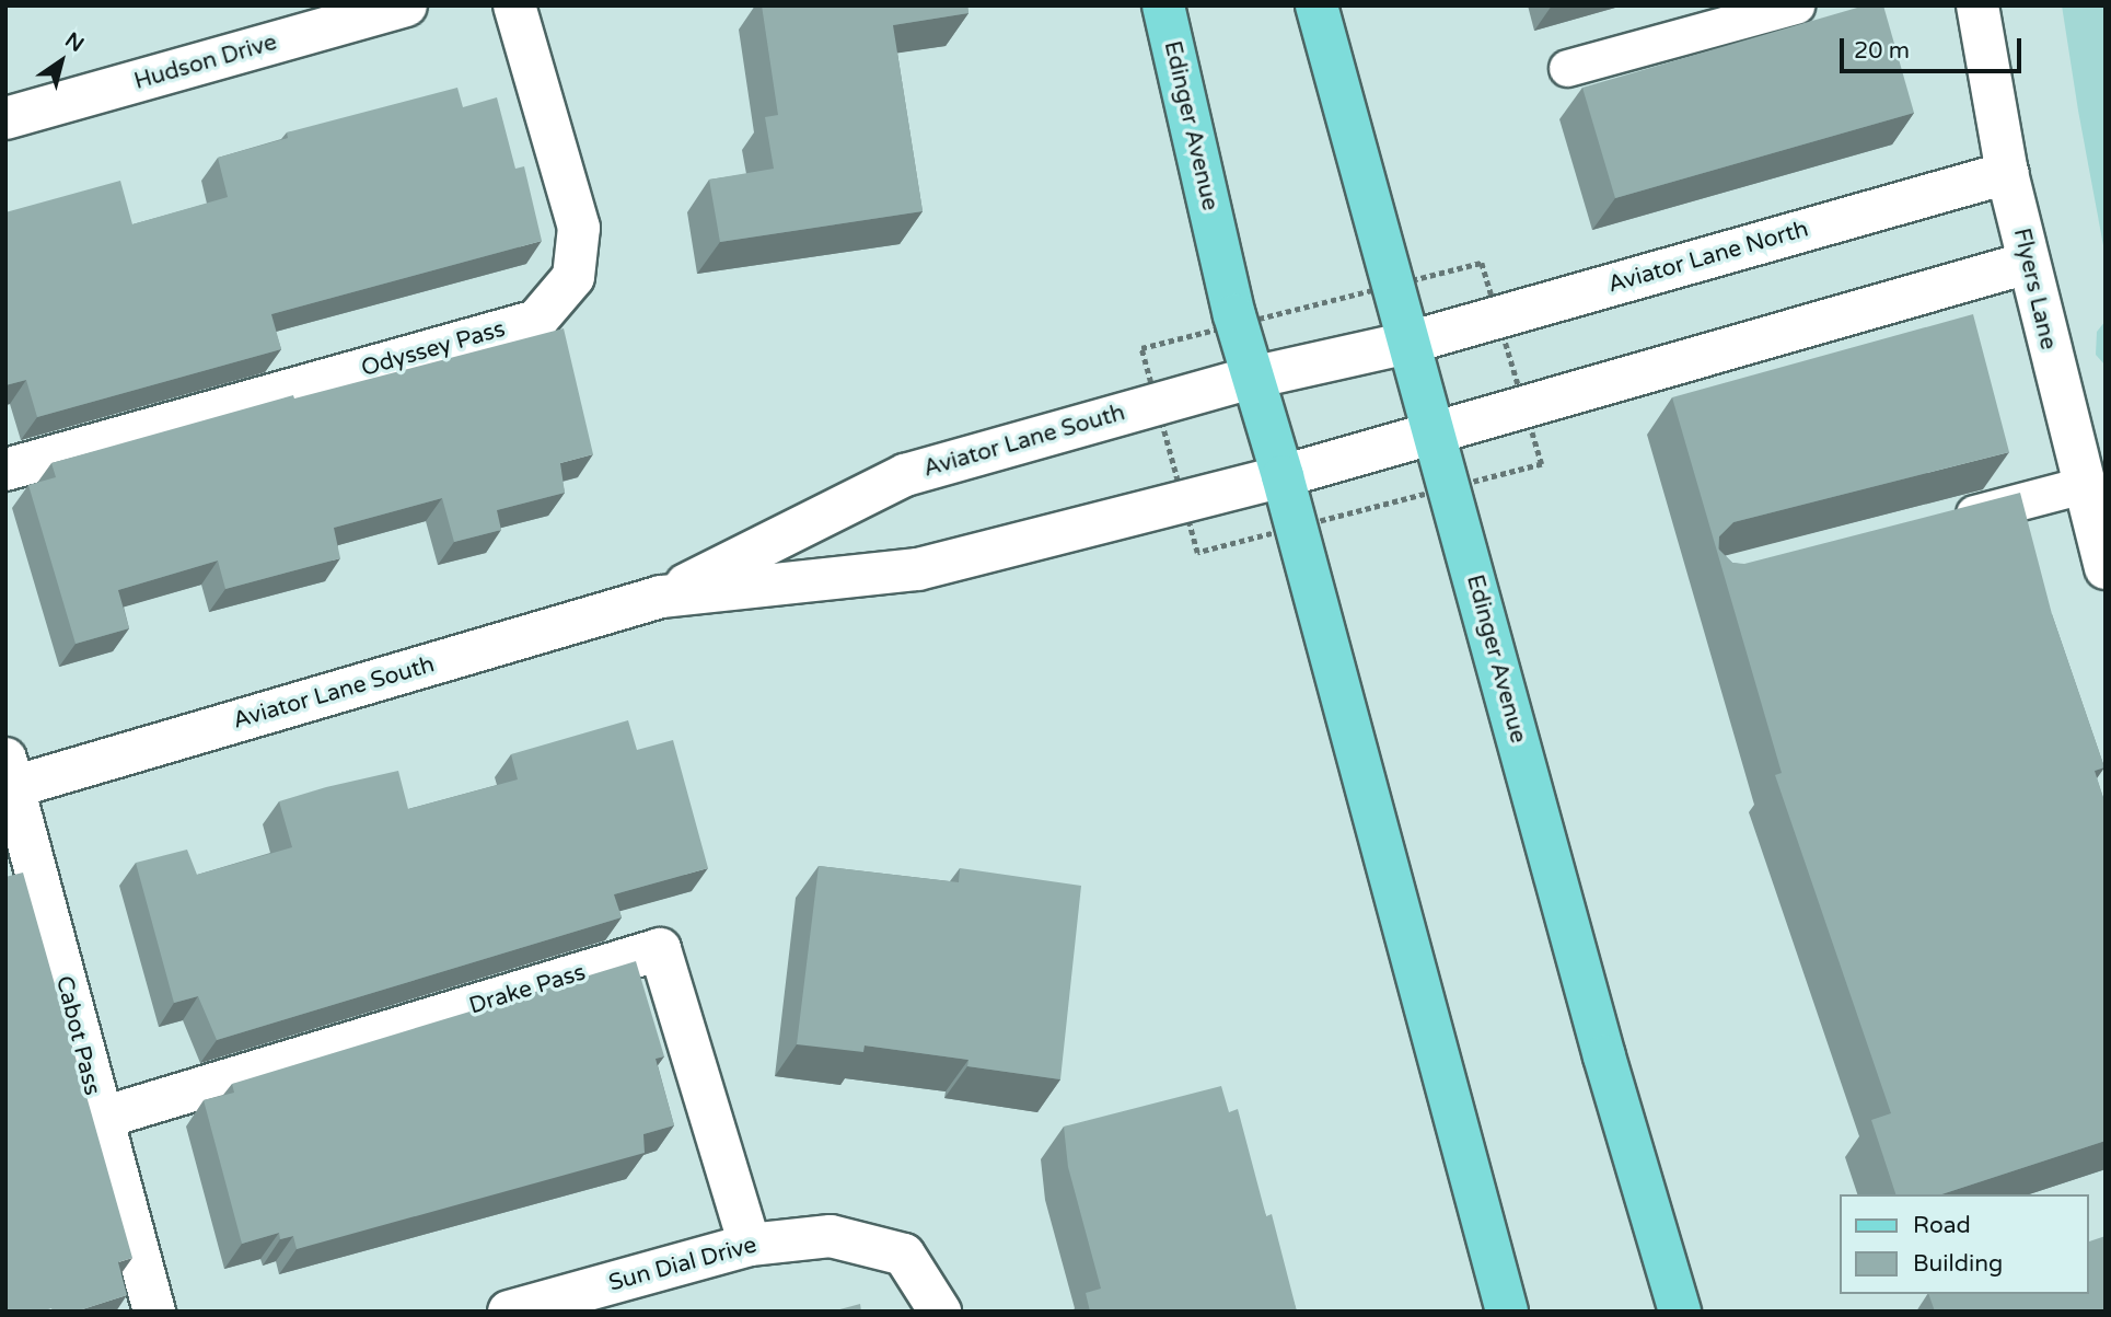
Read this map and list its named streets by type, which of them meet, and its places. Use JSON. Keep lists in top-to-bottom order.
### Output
{
  "streets": {
    "main road": ["Edinger Avenue"],
    "street": [
      "Hudson Drive",
      "Aviator Lane North",
      "Flyers Lane",
      "Odyssey Pass",
      "Aviator Lane South",
      "Drake Pass",
      "Cabot Pass",
      "Sun Dial Drive"
    ]
  },
  "crossings": [
    ["Edinger Avenue", "Aviator Lane North"],
    ["Edinger Avenue", "Aviator Lane South"],
    ["Aviator Lane North", "Flyers Lane"],
    ["Aviator Lane North", "Aviator Lane South"],
    ["Aviator Lane South", "Cabot Pass"],
    ["Drake Pass", "Cabot Pass"],
    ["Drake Pass", "Sun Dial Drive"]
  ],
  "legend": ["Road", "Building"],
  "scale_bar": "20 m",
  "north": "top right"
}
